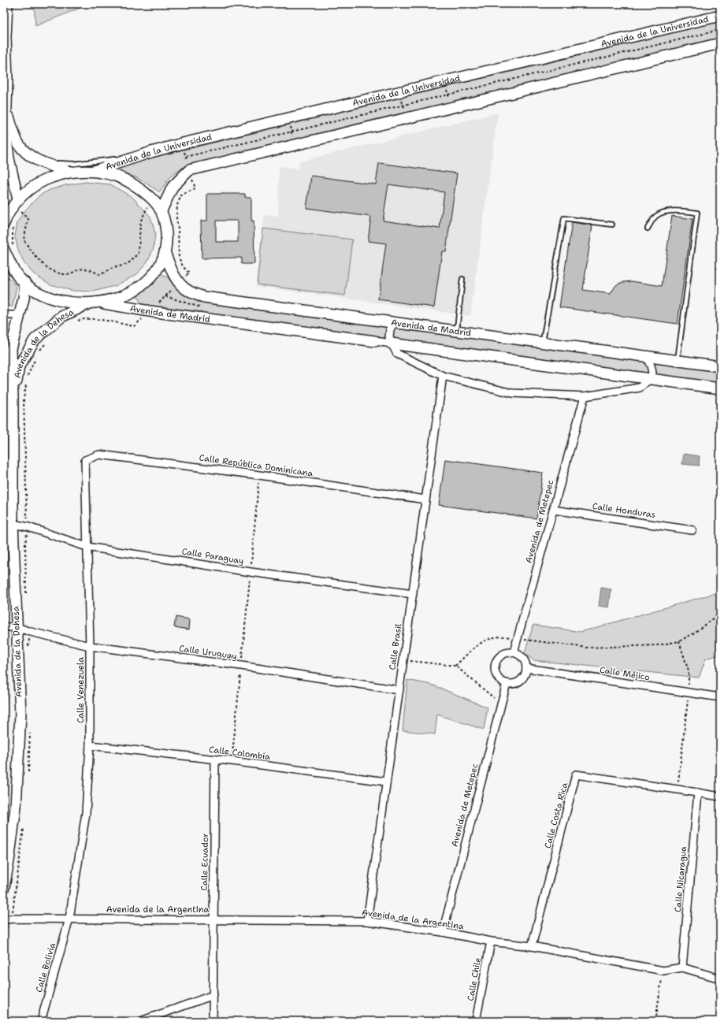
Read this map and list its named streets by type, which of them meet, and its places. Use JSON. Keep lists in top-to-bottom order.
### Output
{
  "streets": {
    "street": [
      "Avenida de la Universidad",
      "Avenida de Madrid",
      "Avenida de la Dehesa",
      "Calle República Dominicana",
      "Calle Honduras",
      "Avenida de Metepec",
      "Calle Paraguay",
      "Calle Brasil",
      "Calle Uruguay",
      "Calle Méjico",
      "Calle Venezuela",
      "Calle Colombia",
      "Calle Costa Rica",
      "Calle Ecuador",
      "Calle Nicaragua",
      "Avenida de la Argentina",
      "Calle Bolivia",
      "Calle Chile"
    ]
  },
  "crossings": [
    ["Avenida de Madrid", "Avenida de la Dehesa"],
    ["Avenida de la Dehesa", "Calle Paraguay"],
    ["Avenida de la Dehesa", "Calle Uruguay"],
    ["Calle República Dominicana", "Calle Brasil"],
    ["Calle República Dominicana", "Calle Venezuela"],
    ["Calle Honduras", "Avenida de Metepec"],
    ["Avenida de Metepec", "Calle Méjico"],
    ["Avenida de Metepec", "Avenida de la Argentina"],
    ["Calle Paraguay", "Calle Brasil"],
    ["Calle Paraguay", "Calle Venezuela"],
    ["Calle Brasil", "Calle Uruguay"],
    ["Calle Brasil", "Calle Colombia"],
    ["Calle Brasil", "Avenida de la Argentina"],
    ["Calle Uruguay", "Calle Venezuela"],
    ["Calle Venezuela", "Calle Colombia"],
    ["Calle Venezuela", "Avenida de la Argentina"],
    ["Calle Venezuela", "Calle Bolivia"],
    ["Calle Colombia", "Calle Ecuador"],
    ["Calle Costa Rica", "Calle Nicaragua"],
    ["Calle Costa Rica", "Avenida de la Argentina"],
    ["Calle Ecuador", "Avenida de la Argentina"],
    ["Calle Nicaragua", "Avenida de la Argentina"],
    ["Avenida de la Argentina", "Calle Bolivia"],
    ["Avenida de la Argentina", "Calle Chile"]
  ]
}
